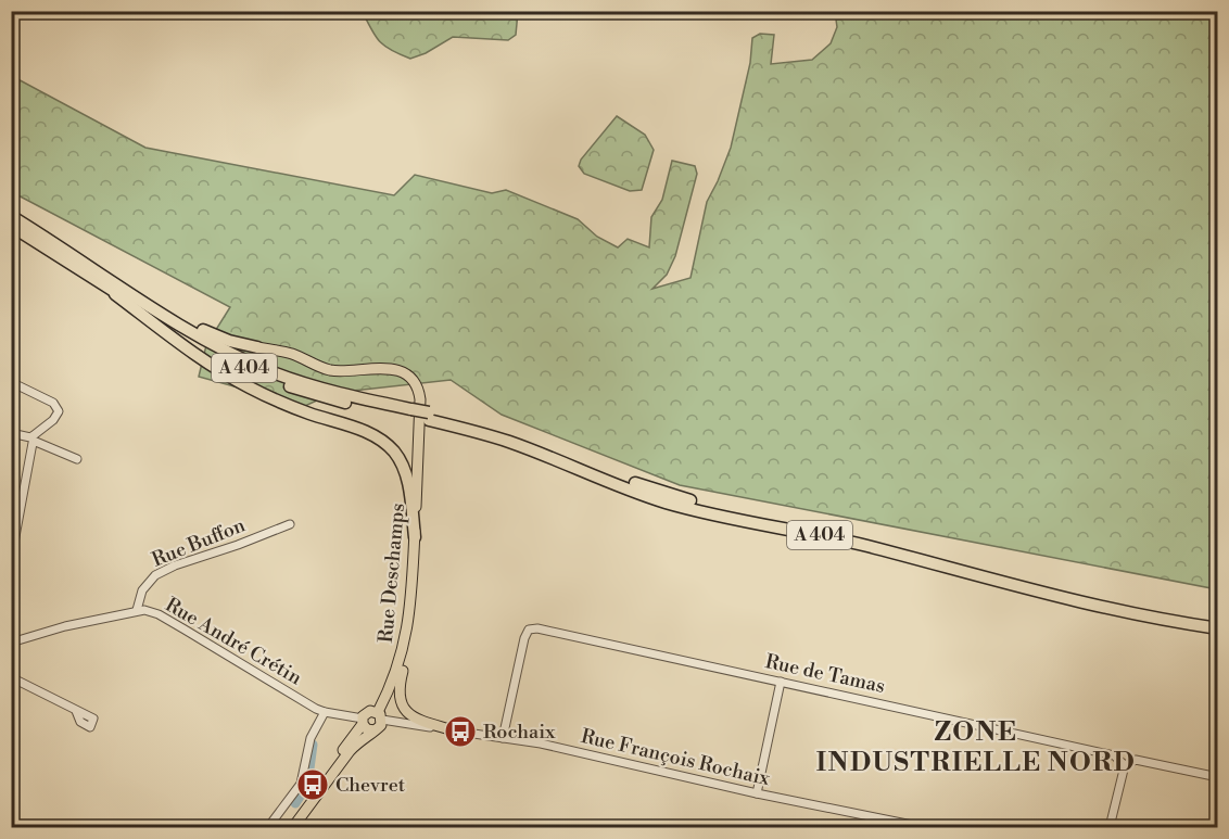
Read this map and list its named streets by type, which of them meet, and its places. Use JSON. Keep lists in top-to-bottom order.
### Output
{
  "streets": {
    "highway": ["A 404"],
    "main road": ["Rue Deschamps"],
    "street": [
      "Rue Buffon",
      "Rue André Crétin",
      "Rue de Tamas",
      "Rue François Rochaix"
    ]
  },
  "crossings": [
    ["Rue Buffon", "Rue André Crétin"],
    ["Rue Deschamps", "Rue André Crétin"],
    ["Rue Deschamps", "Rue François Rochaix"],
    ["Rue André Crétin", "Rue François Rochaix"],
    ["Rue de Tamas", "Rue François Rochaix"]
  ],
  "districts": ["ZONE INDUSTRIELLE NORD"],
  "places": {
    "bus stop": ["Rochaix", "Chevret"]
  }
}
